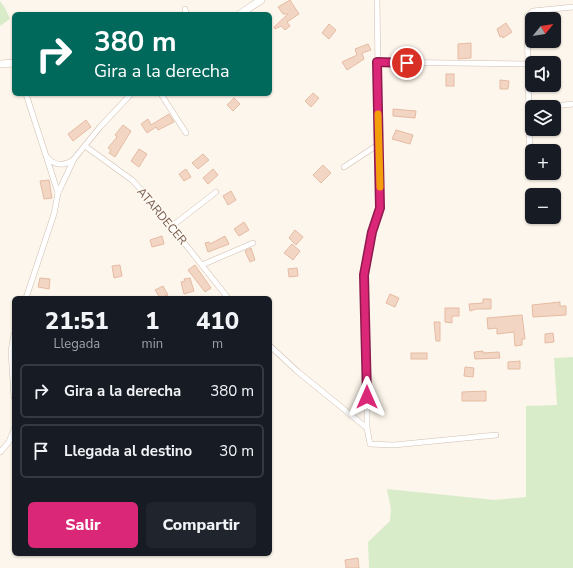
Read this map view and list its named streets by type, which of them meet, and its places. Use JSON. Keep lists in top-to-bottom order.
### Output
{
  "streets": {
    "street": ["ATARDECER"]
  },
  "north": "top right",
  "page": {
    "map_buttons": ["+", "−"],
    "turn": ["380 m", "Gira a la derecha"],
    "eta": [
      "21:51",
      "Llegada",
      "1",
      "min",
      "410",
      "m"
    ],
    "list": [
      {
        "name": "Gira a la derecha",
        "value": "380 m"
      },
      {
        "name": "Llegada al destino",
        "value": "30 m"
      }
    ],
    "buttons": ["Salir", "Compartir"]
  }
}
